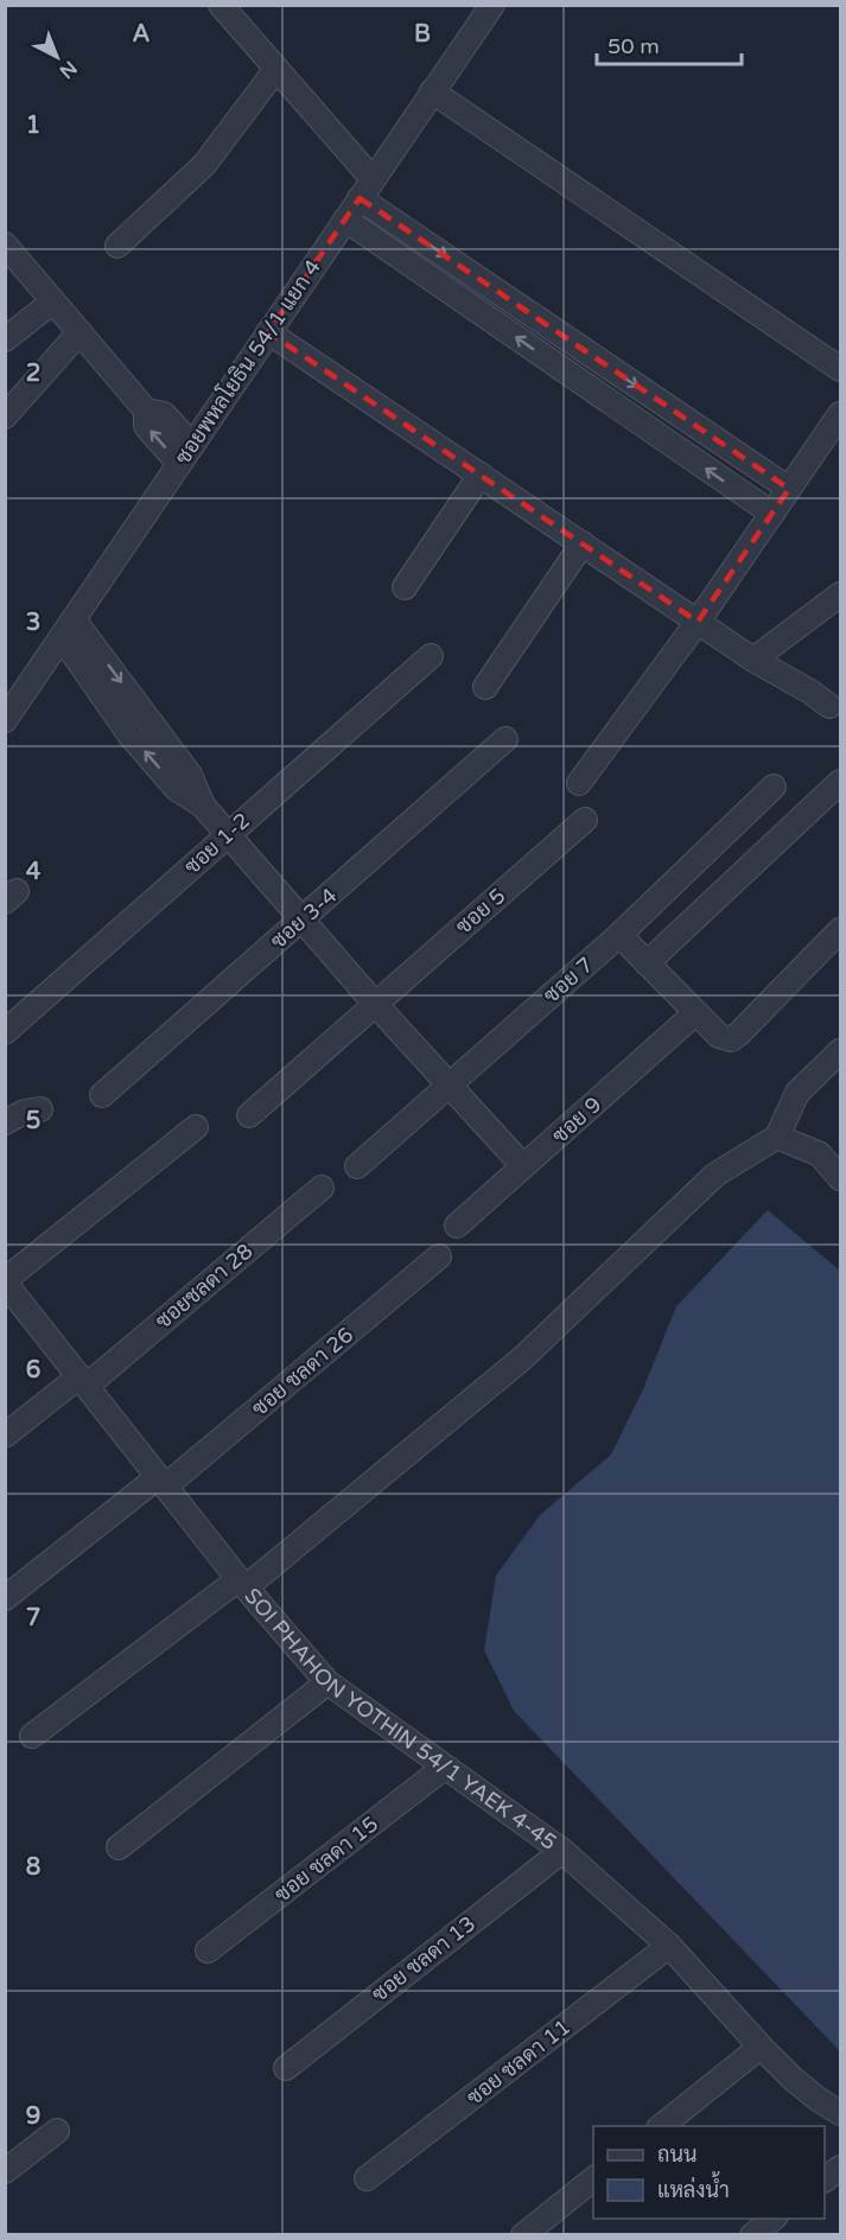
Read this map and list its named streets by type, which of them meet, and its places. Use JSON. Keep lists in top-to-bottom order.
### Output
{
  "streets": {
    "street": [
      "ซอยพหลโยธิน 54/1 แยก 4",
      "ซอย 1-2",
      "ซอย 5",
      "ซอย 3-4",
      "ซอย 7",
      "ซอย 9",
      "ซอยชลดา 28",
      "ซอย ชลดา 26",
      "SOI PHAHON YOTHIN 54/1 YAEK 4-45",
      "ซอย ชลดา 15",
      "ซอย ชลดา 13",
      "ซอย ชลดา 11"
    ]
  },
  "crossings": [
    ["ซอยชลดา 28", "SOI PHAHON YOTHIN 54/1 YAEK 4-45"],
    ["ซอย ชลดา 26", "SOI PHAHON YOTHIN 54/1 YAEK 4-45"],
    ["SOI PHAHON YOTHIN 54/1 YAEK 4-45", "ซอย ชลดา 15"],
    ["SOI PHAHON YOTHIN 54/1 YAEK 4-45", "ซอย ชลดา 13"],
    ["SOI PHAHON YOTHIN 54/1 YAEK 4-45", "ซอย ชลดา 11"]
  ],
  "legend": ["ถนน", "แหล่งน้ำ"],
  "scale_bar": "50 m",
  "north": "bottom right",
  "grid": {
    "columns": ["A", "B"],
    "rows": [
      "1",
      "2",
      "3",
      "4",
      "5",
      "6",
      "7",
      "8",
      "9"
    ]
  }
}
